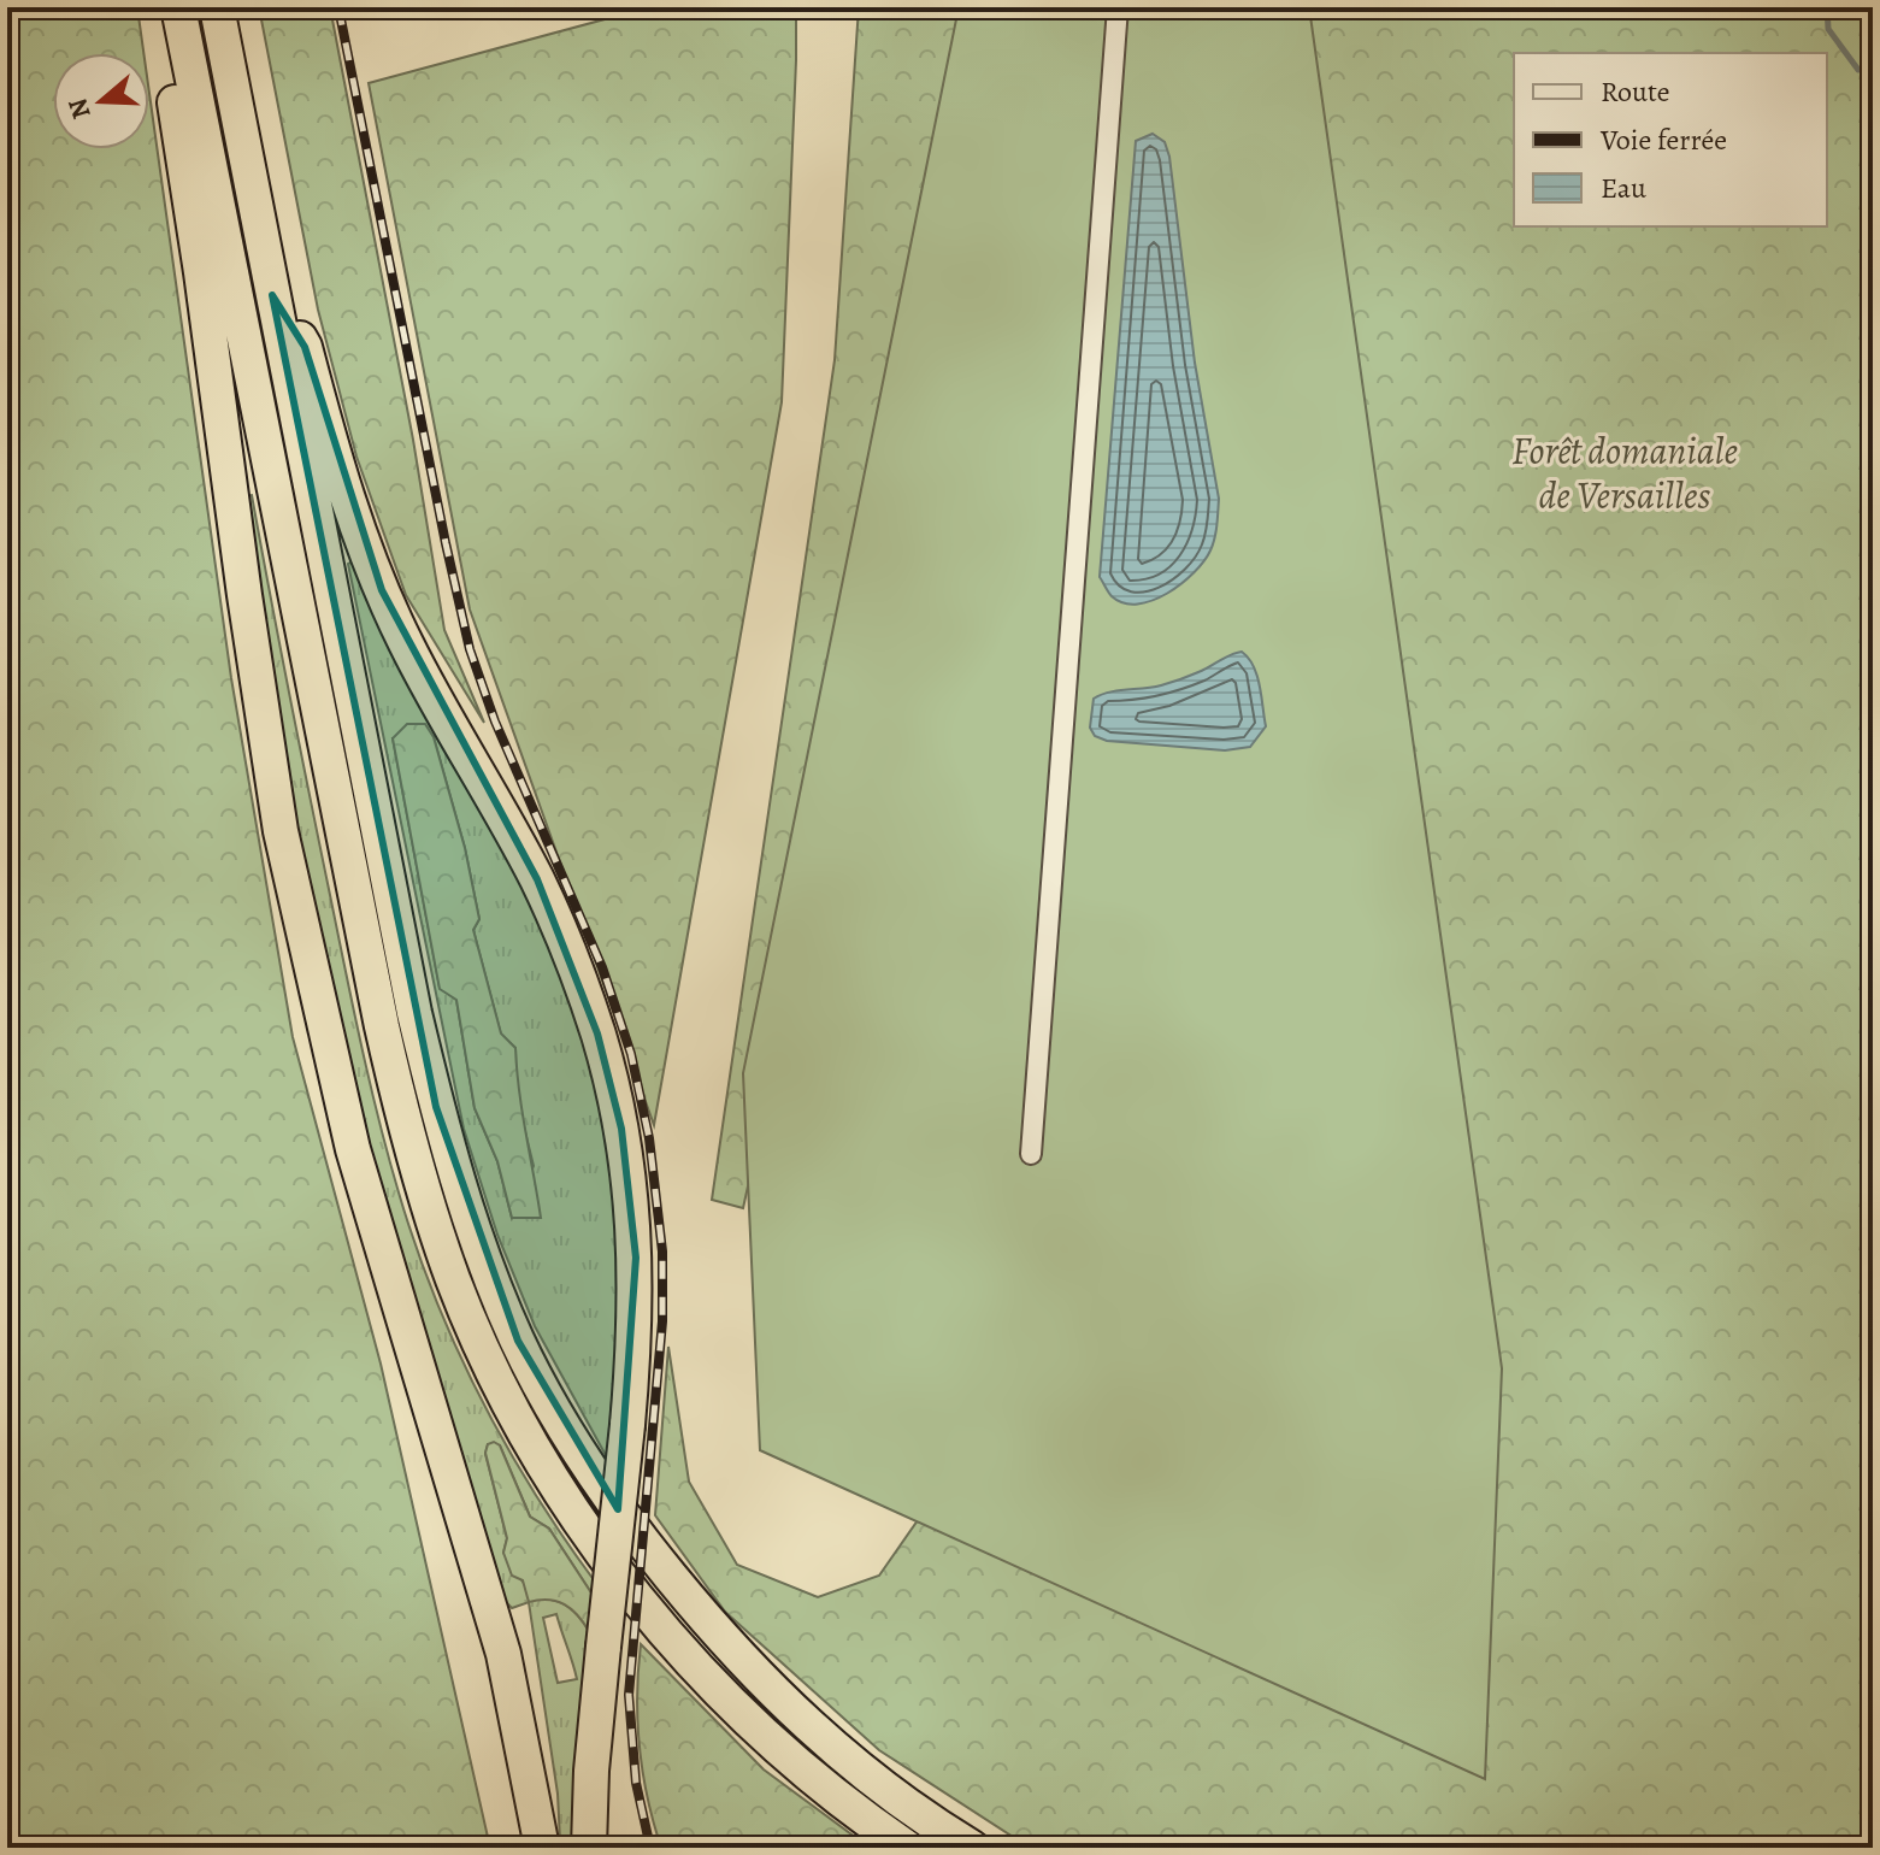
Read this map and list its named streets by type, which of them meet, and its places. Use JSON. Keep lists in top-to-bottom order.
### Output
{
  "parks": ["Forêt domaniale de Versailles"],
  "legend": ["Route", "Voie ferrée", "Eau"],
  "north": "left"
}
